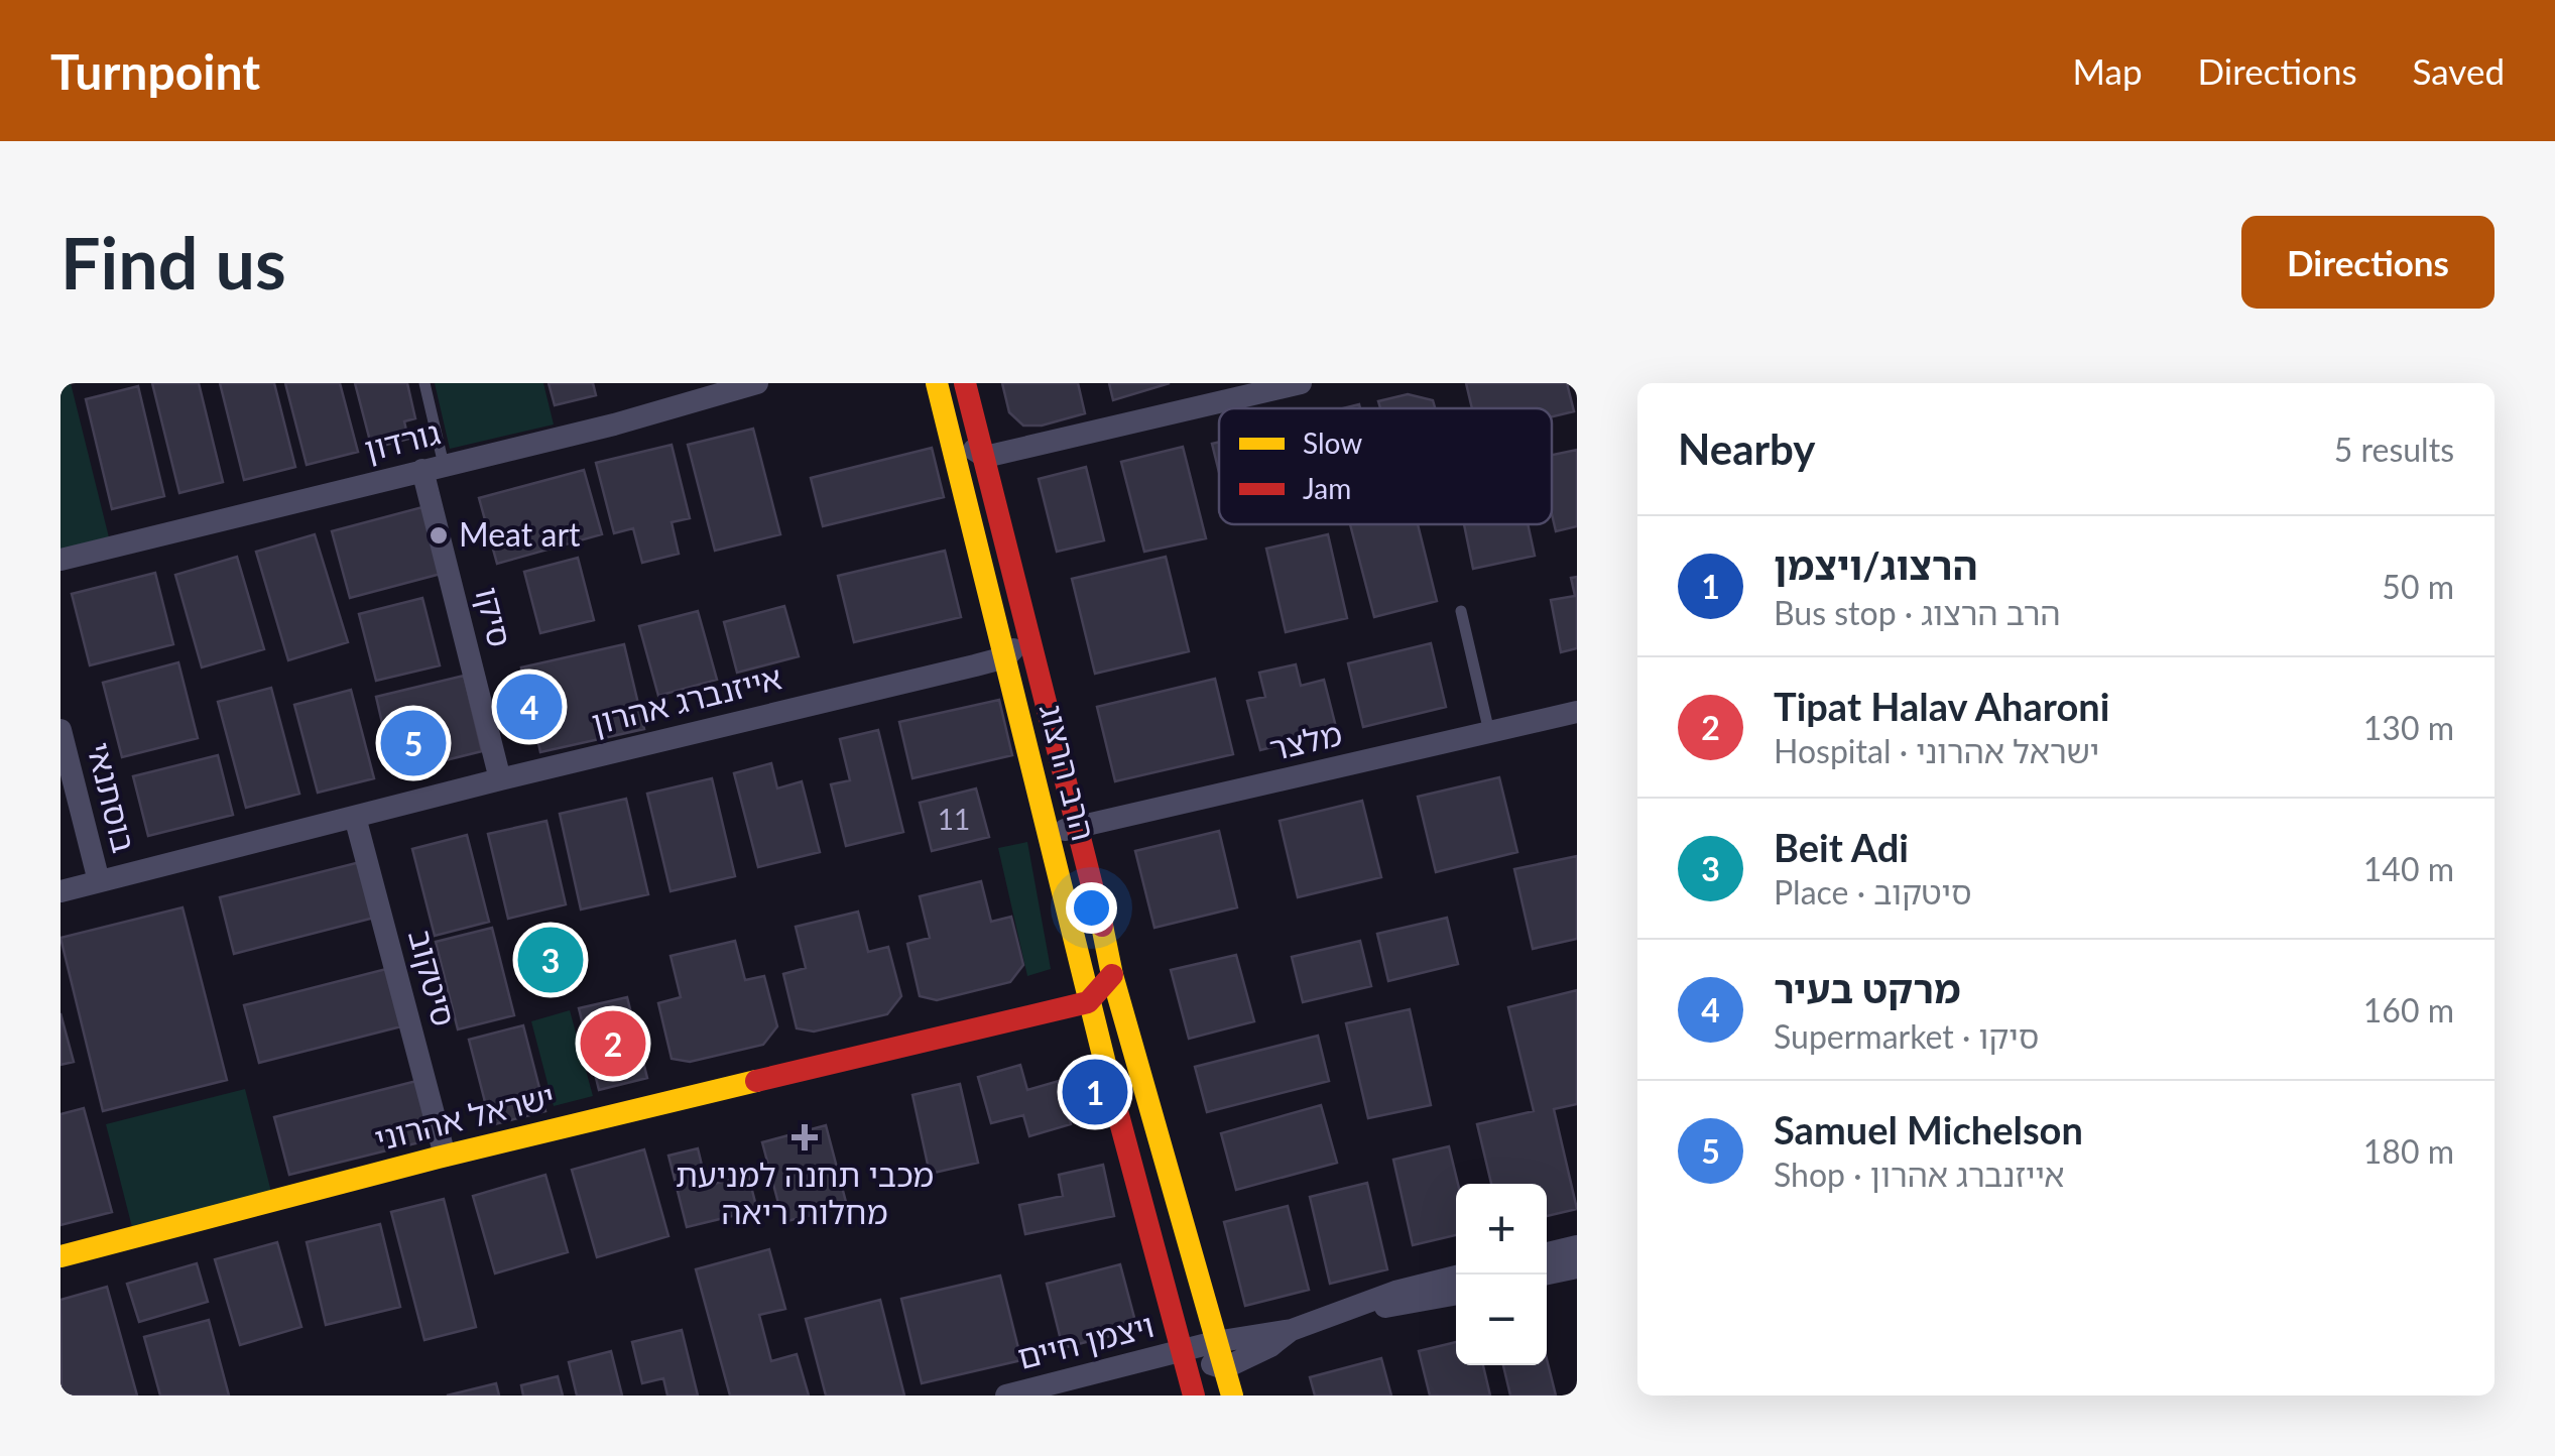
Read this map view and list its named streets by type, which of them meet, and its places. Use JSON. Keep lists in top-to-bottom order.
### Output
{
  "streets": {
    "street": [
      "גורדון",
      "סיקו",
      "אייזנברג אהרון",
      "מלצר",
      "הרב הרצוג",
      "בוסתנאי",
      "סיטקוב",
      "ישראל אהרוני",
      "ויצמן חיים"
    ]
  },
  "crossings": [
    ["גורדון", "סיקו"],
    ["סיקו", "אייזנברג אהרון"],
    ["אייזנברג אהרון", "הרב הרצוג"],
    ["אייזנברג אהרון", "בוסתנאי"],
    ["אייזנברג אהרון", "סיטקוב"],
    ["מלצר", "הרב הרצוג"],
    ["הרב הרצוג", "ישראל אהרוני"],
    ["הרב הרצוג", "ויצמן חיים"],
    ["סיטקוב", "ישראל אהרוני"]
  ],
  "places": {
    "other": ["Meat art"],
    "health": ["מכבי תחנה למניעת מחלות ריאה"]
  },
  "house_numbers": ["11"],
  "legend": ["Slow", "Jam"],
  "page": {
    "header": "Turnpoint",
    "nav": ["Map", "Directions", "Saved"],
    "buttons": "Directions",
    "title": "Find us",
    "heading": ["Nearby", "5 results"],
    "list": [
      {
        "mark": "1",
        "name": "הרצוג/ויצמן",
        "note": "Bus stop · הרב הרצוג",
        "value": "50 m"
      },
      {
        "mark": "2",
        "name": "Tipat Halav Aharoni",
        "note": "Hospital · ישראל אהרוני",
        "value": "130 m"
      },
      {
        "mark": "3",
        "name": "Beit Adi",
        "note": "Place · סיטקוב",
        "value": "140 m"
      },
      {
        "mark": "4",
        "name": "מרקט בעיר",
        "note": "Supermarket · סיקו",
        "value": "160 m"
      },
      {
        "mark": "5",
        "name": "Samuel Michelson",
        "note": "Shop · אייזנברג אהרון",
        "value": "180 m"
      }
    ],
    "pins": [
      "4",
      "5",
      "3",
      "2",
      "1"
    ],
    "map_buttons": ["+", "−"]
  }
}
